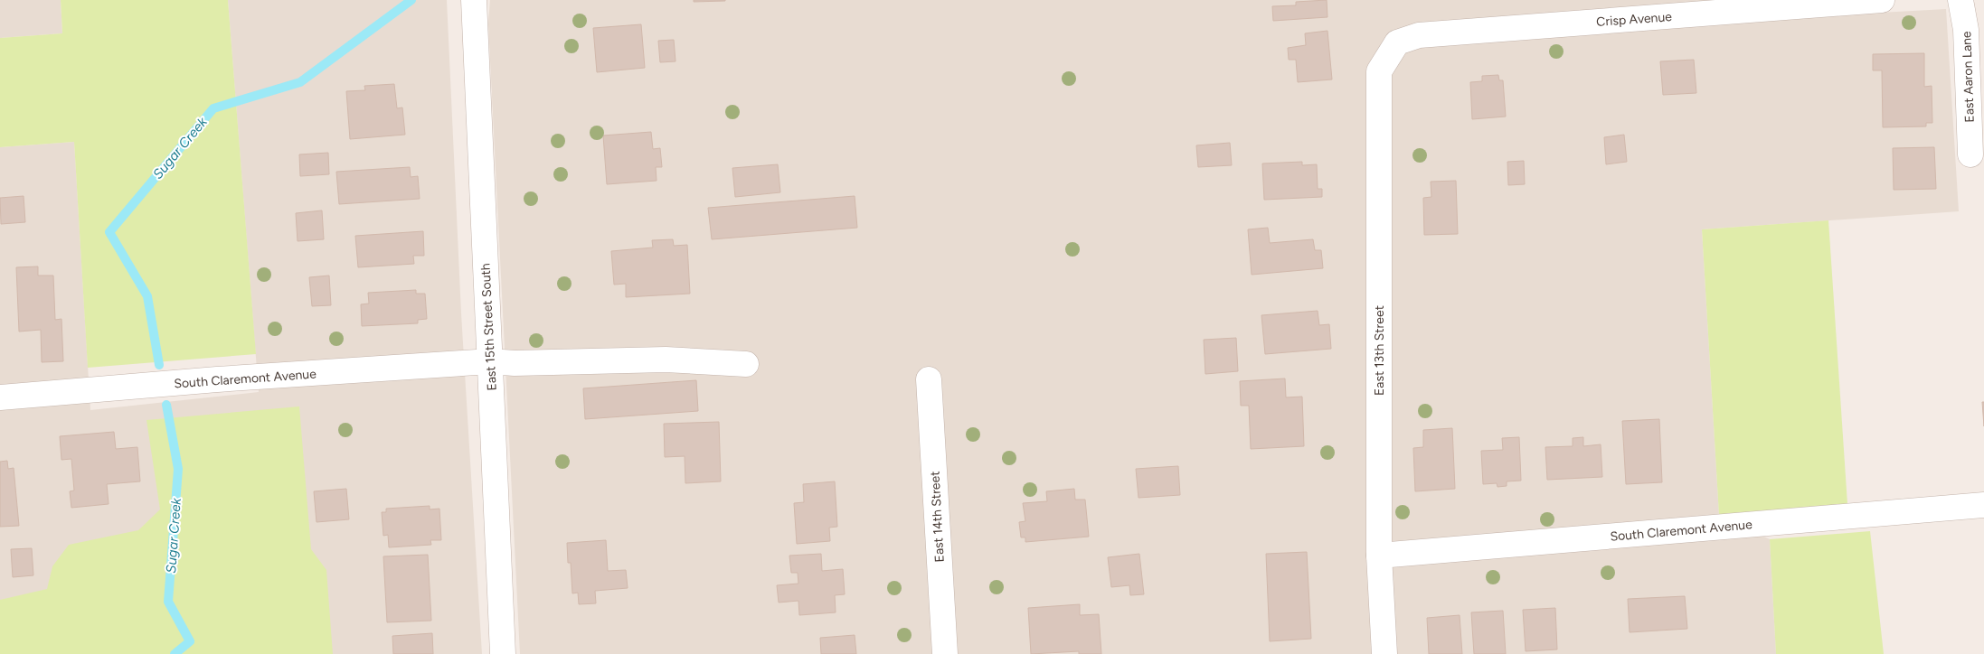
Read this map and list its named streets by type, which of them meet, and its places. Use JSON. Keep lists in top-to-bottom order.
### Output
{
  "streets": {
    "street": [
      "Crisp Avenue",
      "East Aaron Lane",
      "East 15th Street South",
      "East 13th Street",
      "South Claremont Avenue",
      "East 14th Street"
    ]
  },
  "crossings": [
    ["Crisp Avenue", "East 13th Street"],
    ["East 15th Street South", "South Claremont Avenue"],
    ["East 13th Street", "South Claremont Avenue"]
  ],
  "water": ["Sugar Creek"]
}
